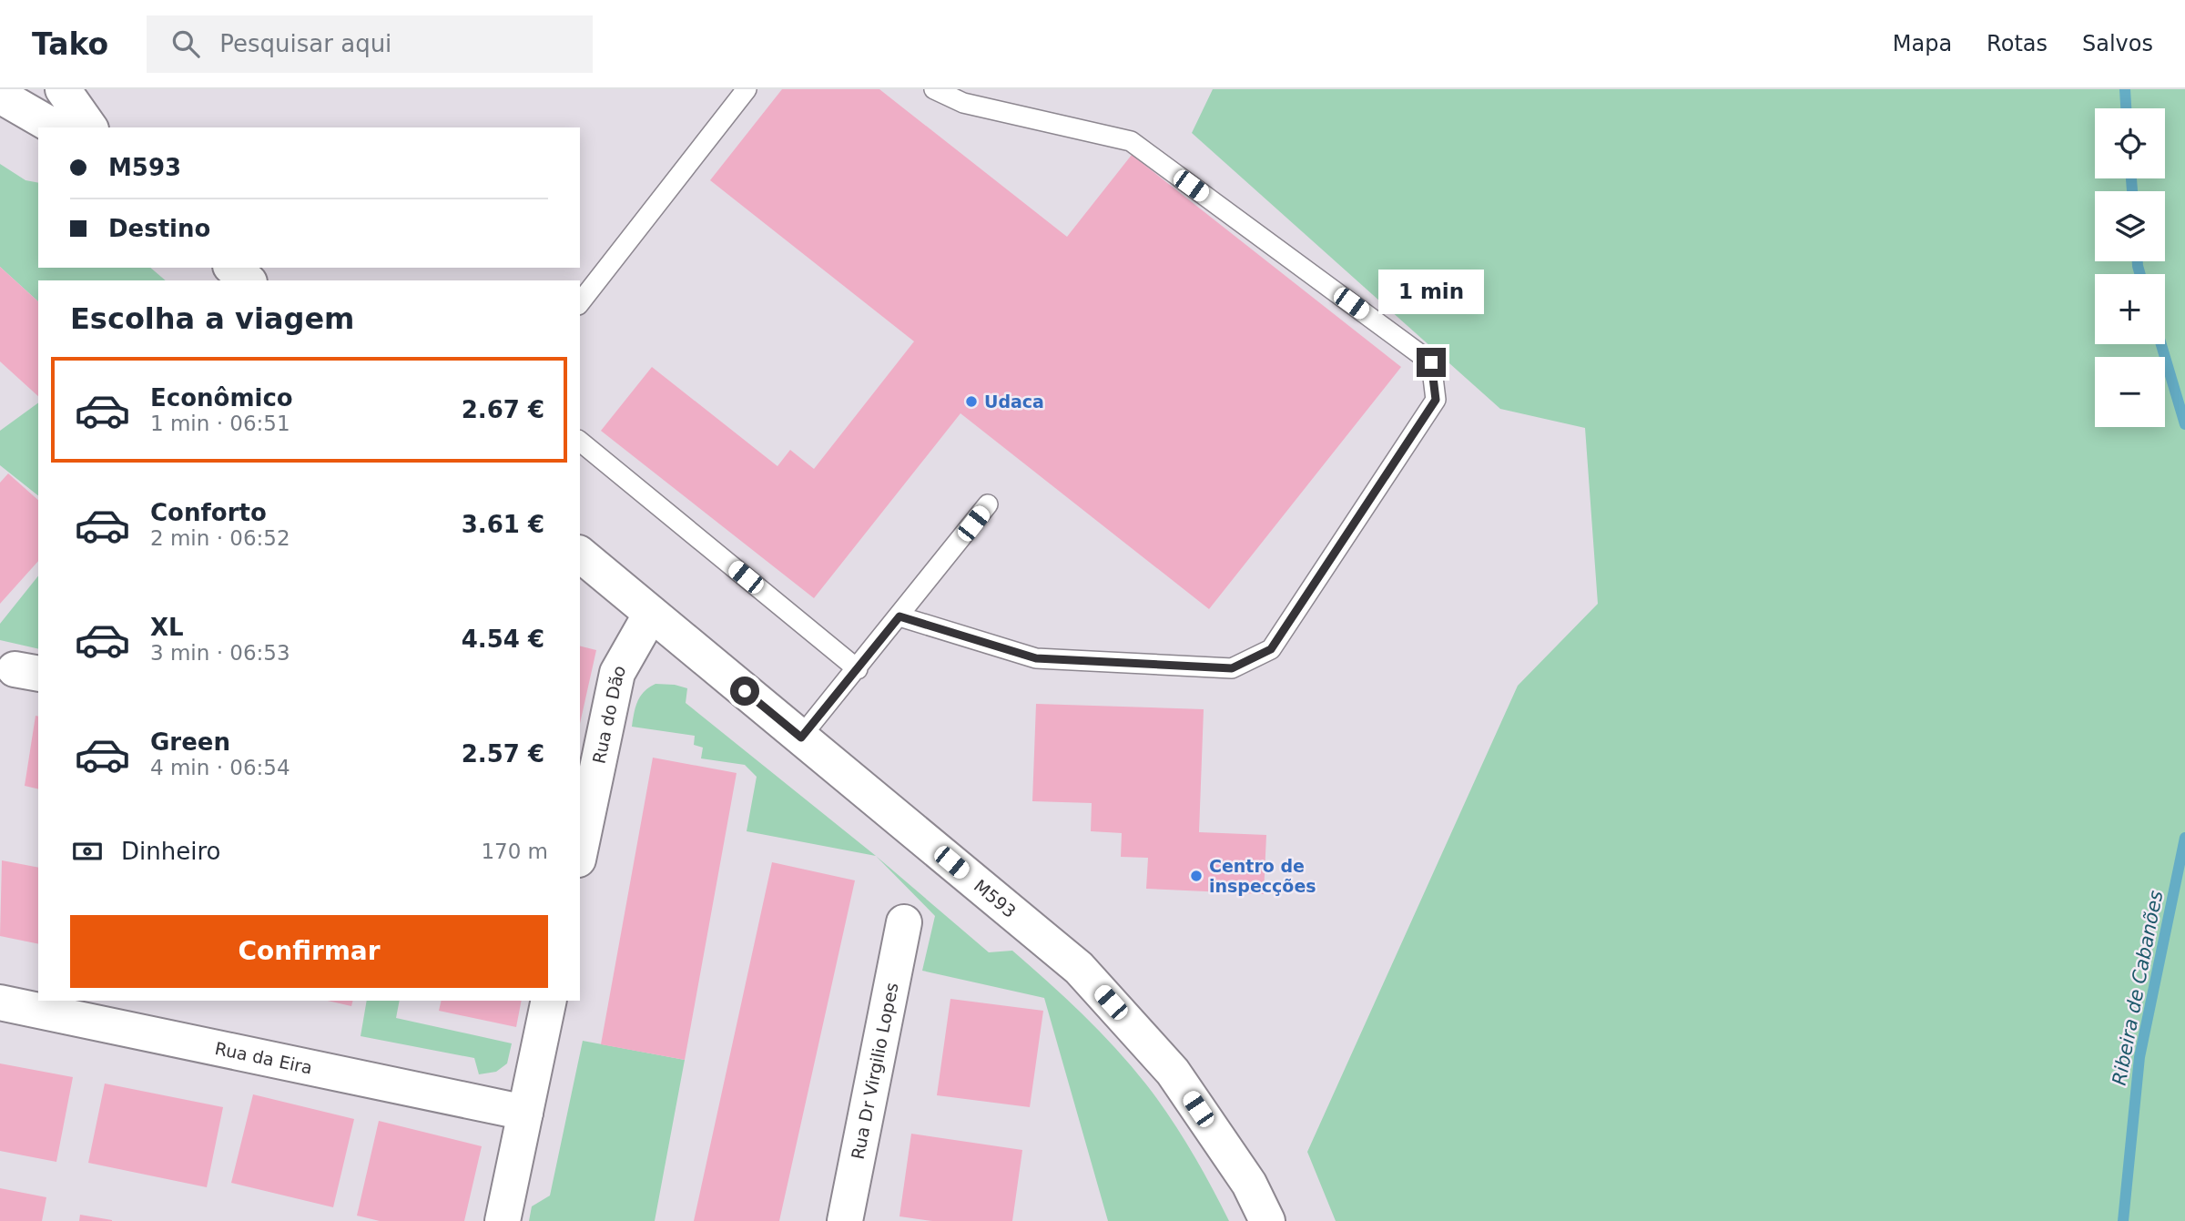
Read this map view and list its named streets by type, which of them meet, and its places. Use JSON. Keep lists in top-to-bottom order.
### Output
{
  "streets": {
    "street": [
      "Rua do Dão",
      "M593",
      "Rua da Eira",
      "Rua Dr Virgilio Lopes"
    ]
  },
  "crossings": [
    ["Rua do Dão", "M593"]
  ],
  "water": ["Ribeira de Cabanões"],
  "places": ["Udaca", "Centro de inspecções"],
  "page": {
    "header": "Tako",
    "search": "Pesquisar aqui",
    "nav": ["Mapa", "Rotas", "Salvos"],
    "map_buttons": ["+", "−"],
    "banner": ["M593", "Destino"],
    "bubble": "1 min",
    "heading": "Escolha a viagem",
    "list": [
      {
        "name": "Econômico",
        "note": "1 min · 06:51",
        "value": "2.67 €"
      },
      {
        "name": "Conforto",
        "note": "2 min · 06:52",
        "value": "3.61 €"
      },
      {
        "name": "XL",
        "note": "3 min · 06:53",
        "value": "4.54 €"
      },
      {
        "name": "Green",
        "note": "4 min · 06:54",
        "value": "2.57 €"
      }
    ],
    "pay": ["Dinheiro", "170 m"],
    "buttons": "Confirmar"
  }
}
